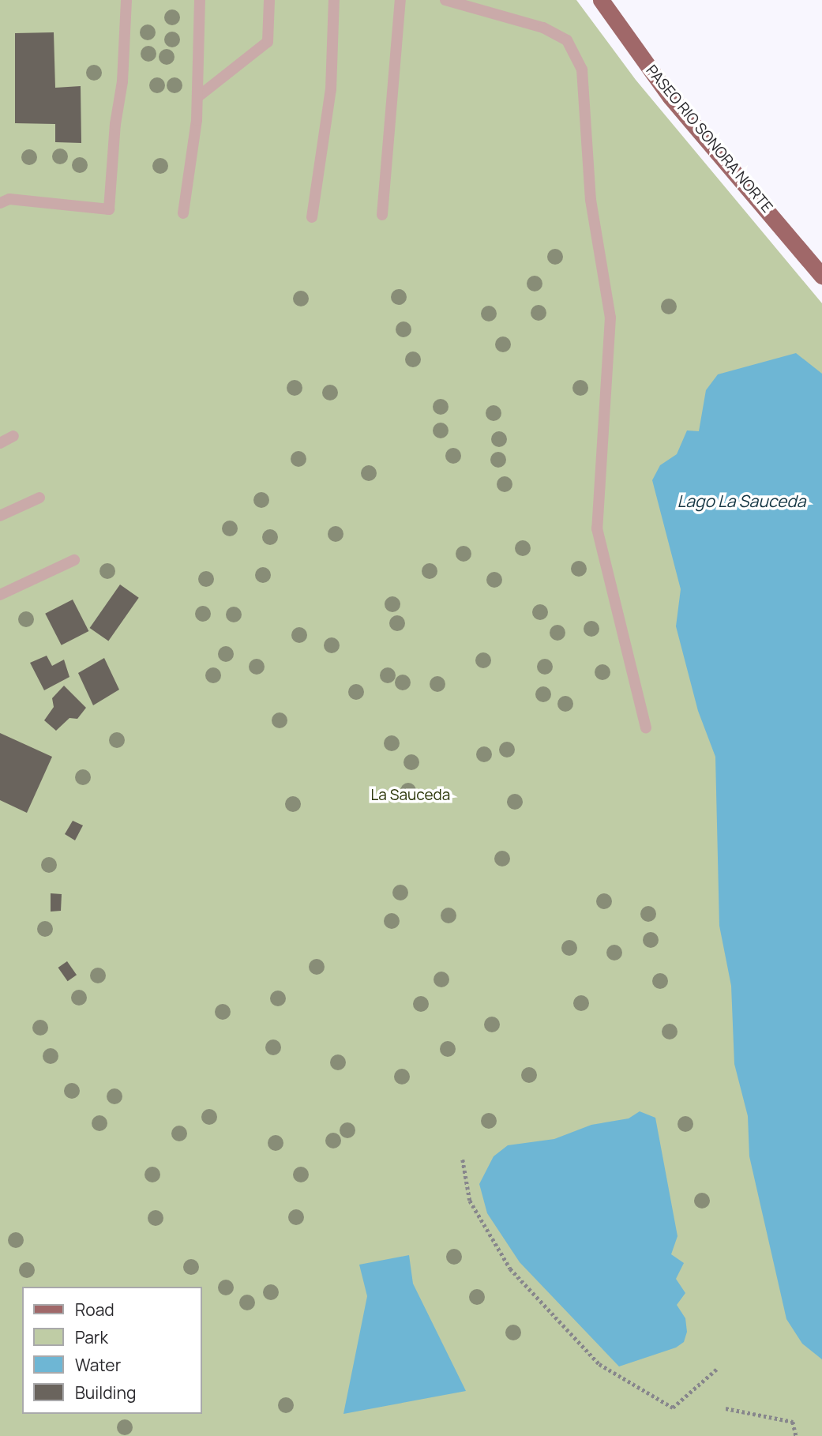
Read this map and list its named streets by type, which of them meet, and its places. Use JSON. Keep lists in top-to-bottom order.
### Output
{
  "streets": {
    "main road": ["PASEO RIO SONORA NORTE"]
  },
  "water": ["Lago La Sauceda"],
  "parks": ["La Sauceda"],
  "legend": [
    "Road",
    "Park",
    "Water",
    "Building"
  ]
}
